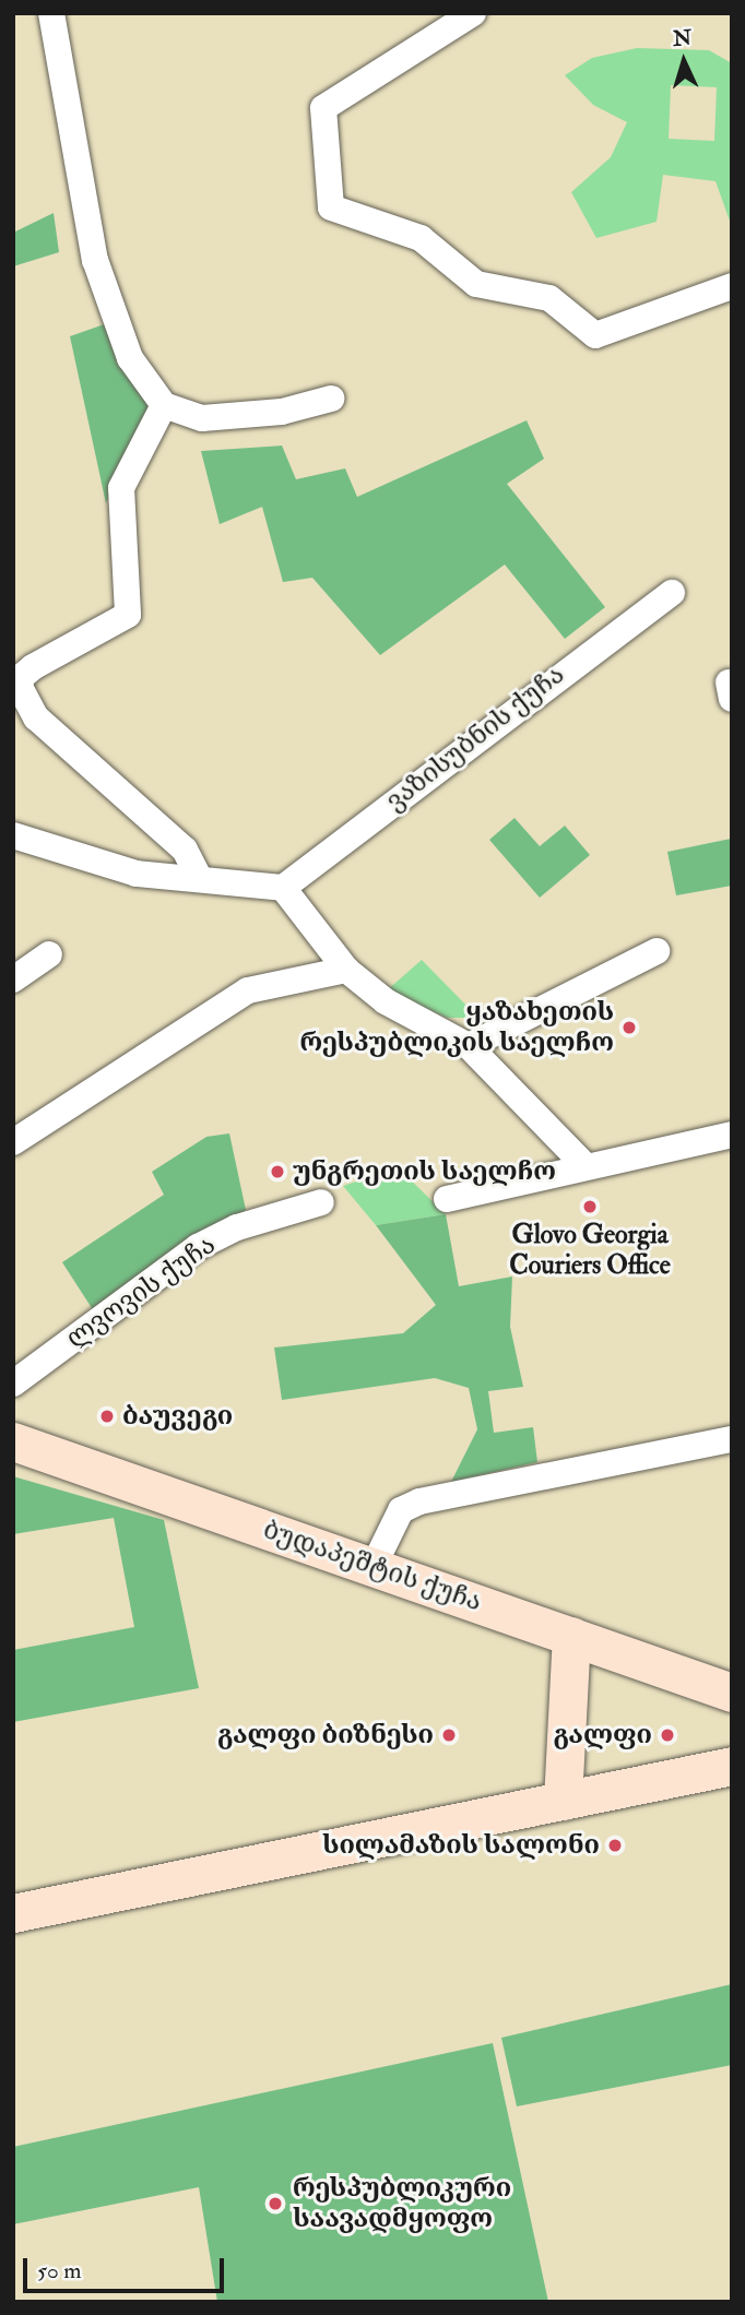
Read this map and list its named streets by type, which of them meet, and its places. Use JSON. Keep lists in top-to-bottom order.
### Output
{
  "streets": {
    "main road": ["ბუდაპეშტის ქუჩა"],
    "street": ["ვაზისუბნის ქუჩა", "ლვოვის ქუჩა"]
  },
  "places": [
    "ყაზახეთის რესპუბლიკის საელჩო",
    "უნგრეთის საელჩო",
    "Glovo Georgia Couriers Office",
    "ბაუვეგი",
    "გალფი ბიზნესი",
    "გალფი",
    "სილამაზის სალონი",
    "რესპუბლიკური საავადმყოფო"
  ],
  "scale_bar": "50 m",
  "north": "top"
}
